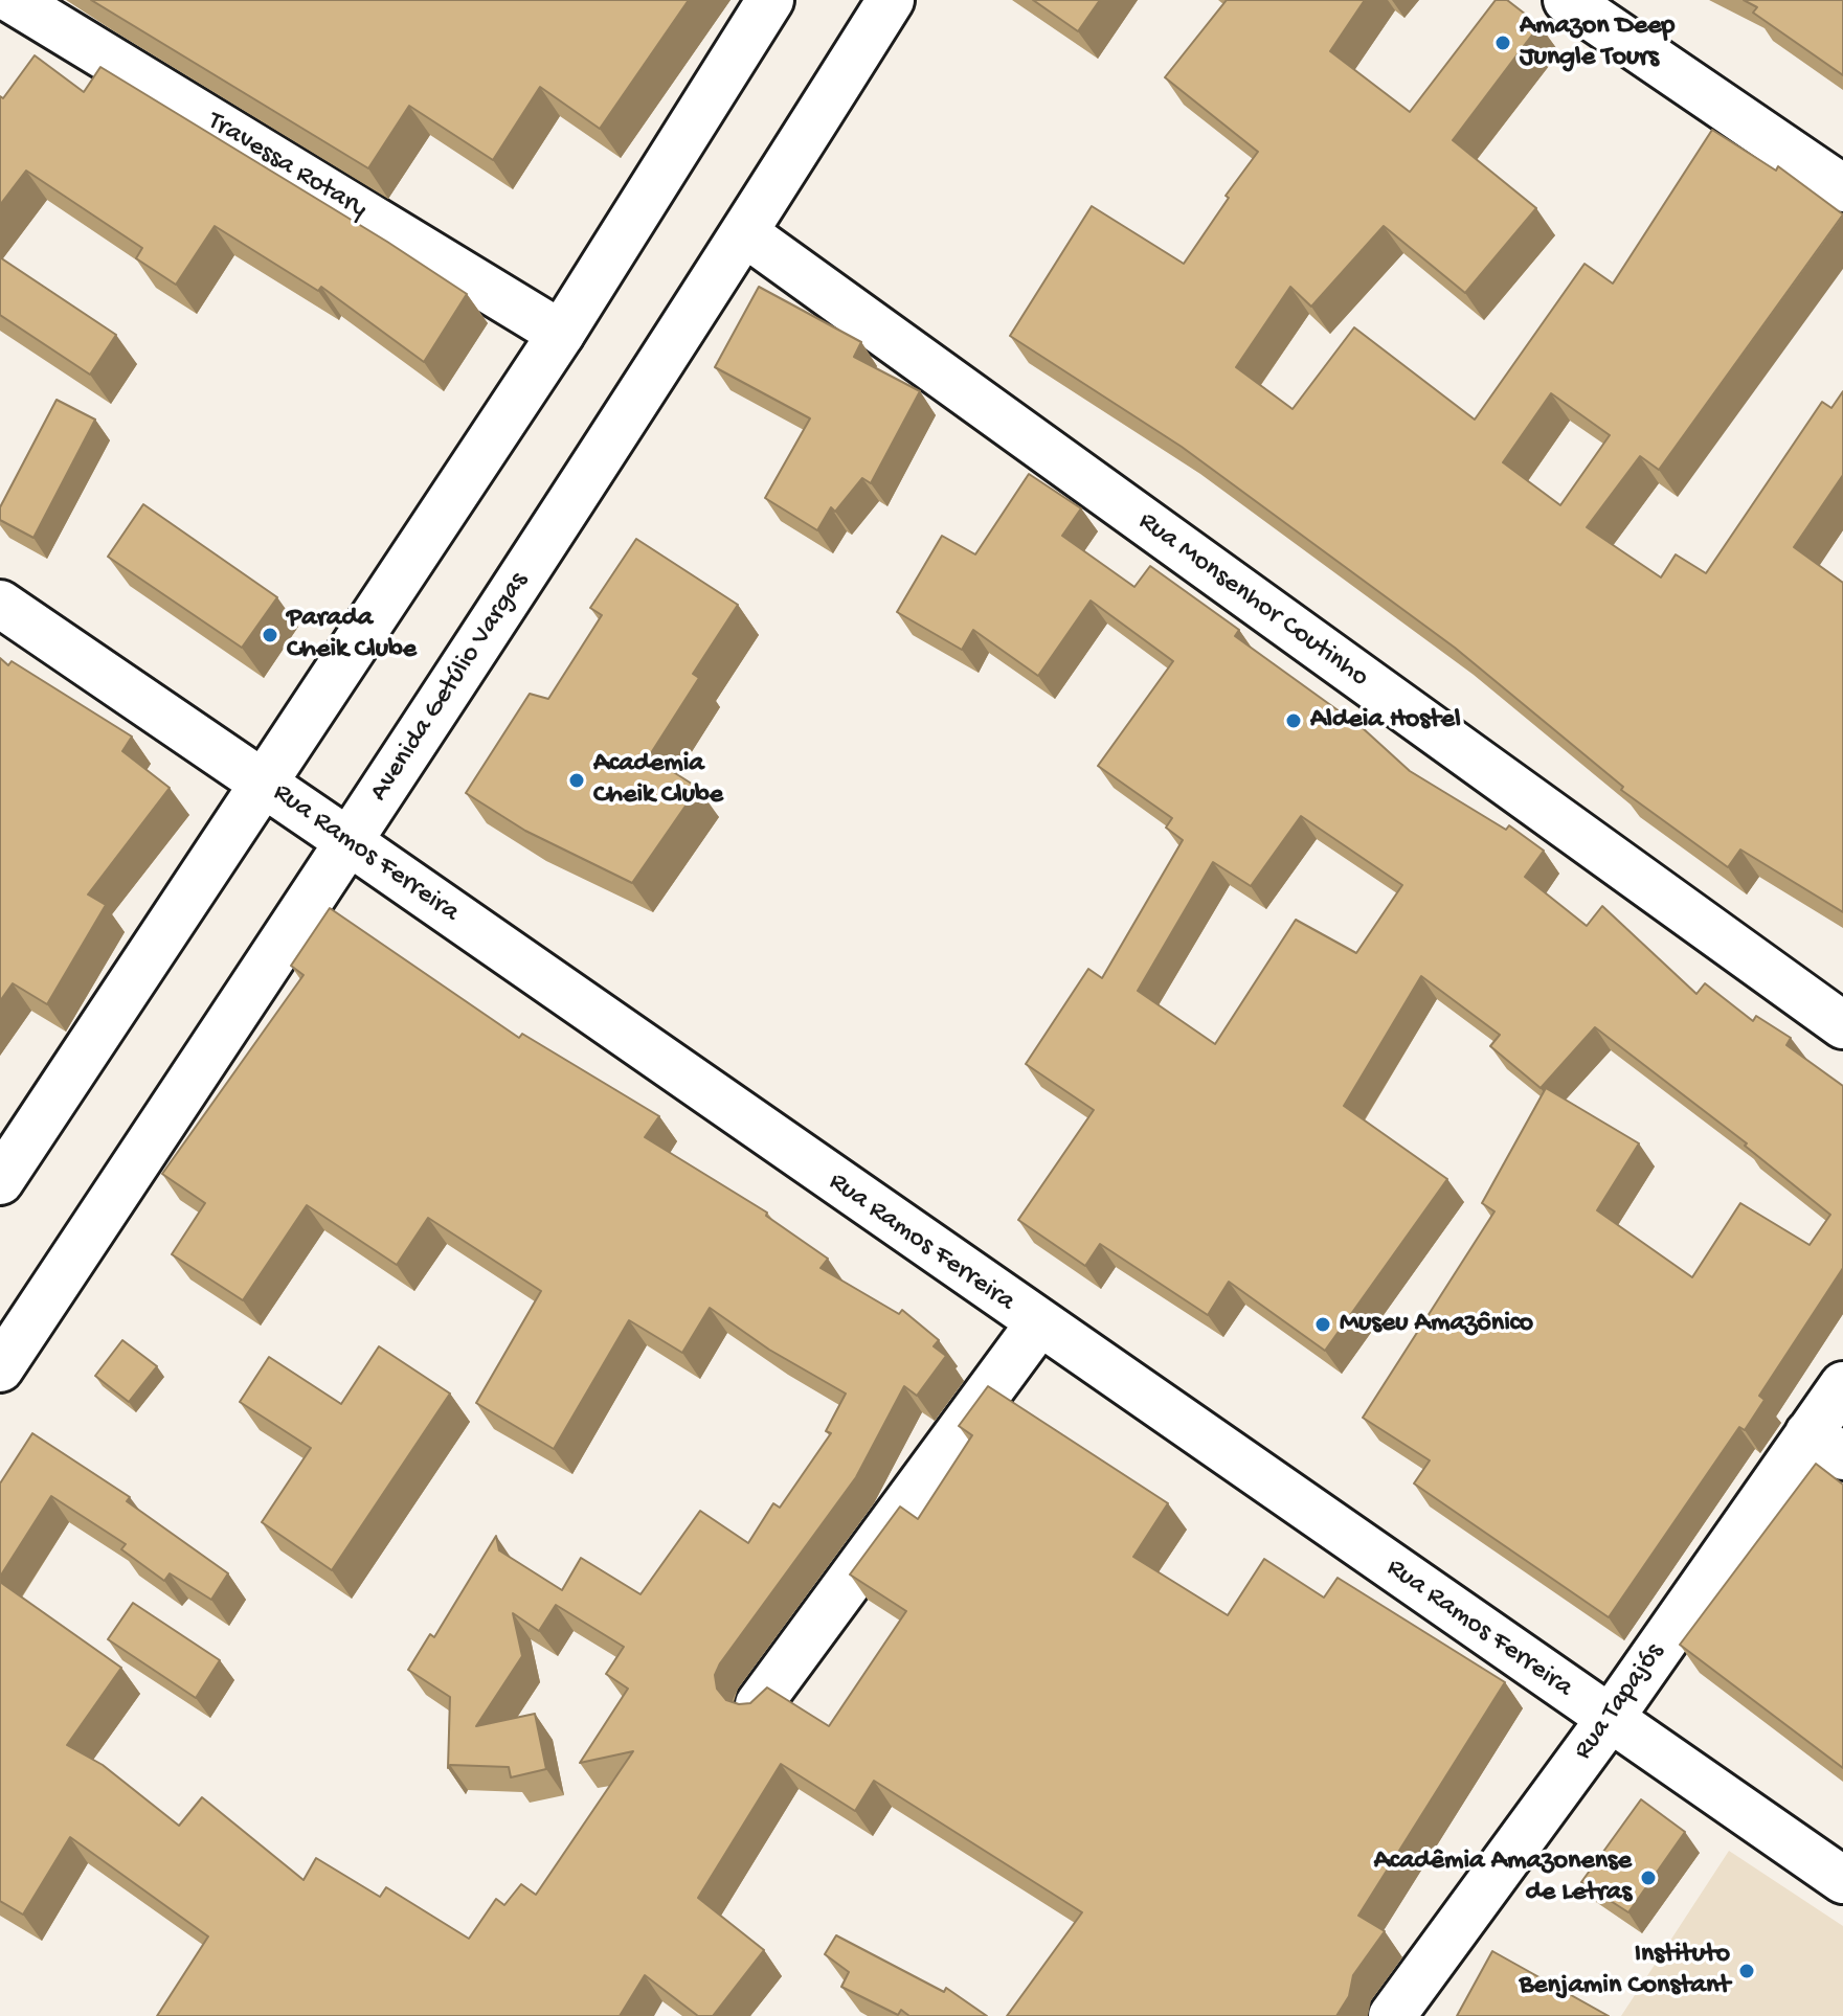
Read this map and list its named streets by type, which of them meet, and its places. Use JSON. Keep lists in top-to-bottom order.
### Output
{
  "streets": {
    "street": [
      "Travessa Rotary",
      "Rua Monsenhor Coutinho",
      "Avenida Getúlio Vargas",
      "Rua Ramos Ferreira",
      "Rua Tapajós"
    ]
  },
  "crossings": [
    ["Rua Monsenhor Coutinho", "Avenida Getúlio Vargas"],
    ["Avenida Getúlio Vargas", "Rua Ramos Ferreira"],
    ["Rua Ramos Ferreira", "Rua Tapajós"]
  ],
  "places": [
    "Amazon Deep Jungle Tours",
    "Parada Cheik Clube",
    "Aldeia Hostel",
    "Academia Cheik Clube",
    "Museu Amazônico",
    "Acadêmia Amazonense de Letras",
    "Instituto Benjamin Constant"
  ]
}
